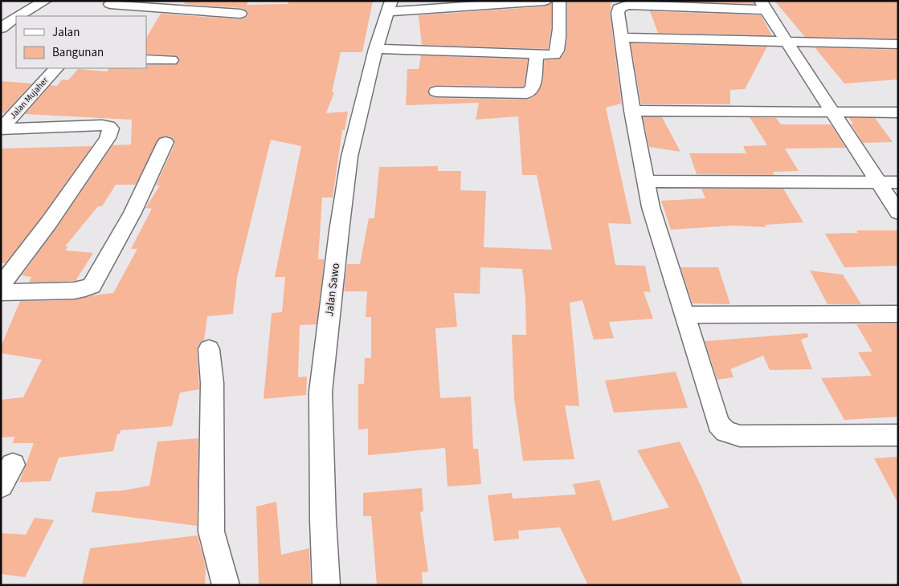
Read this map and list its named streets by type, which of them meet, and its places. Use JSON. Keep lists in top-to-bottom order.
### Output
{
  "streets": {
    "street": ["Jalan Mujaher", "Jalan Sawo"]
  },
  "legend": ["Jalan", "Bangunan"]
}
